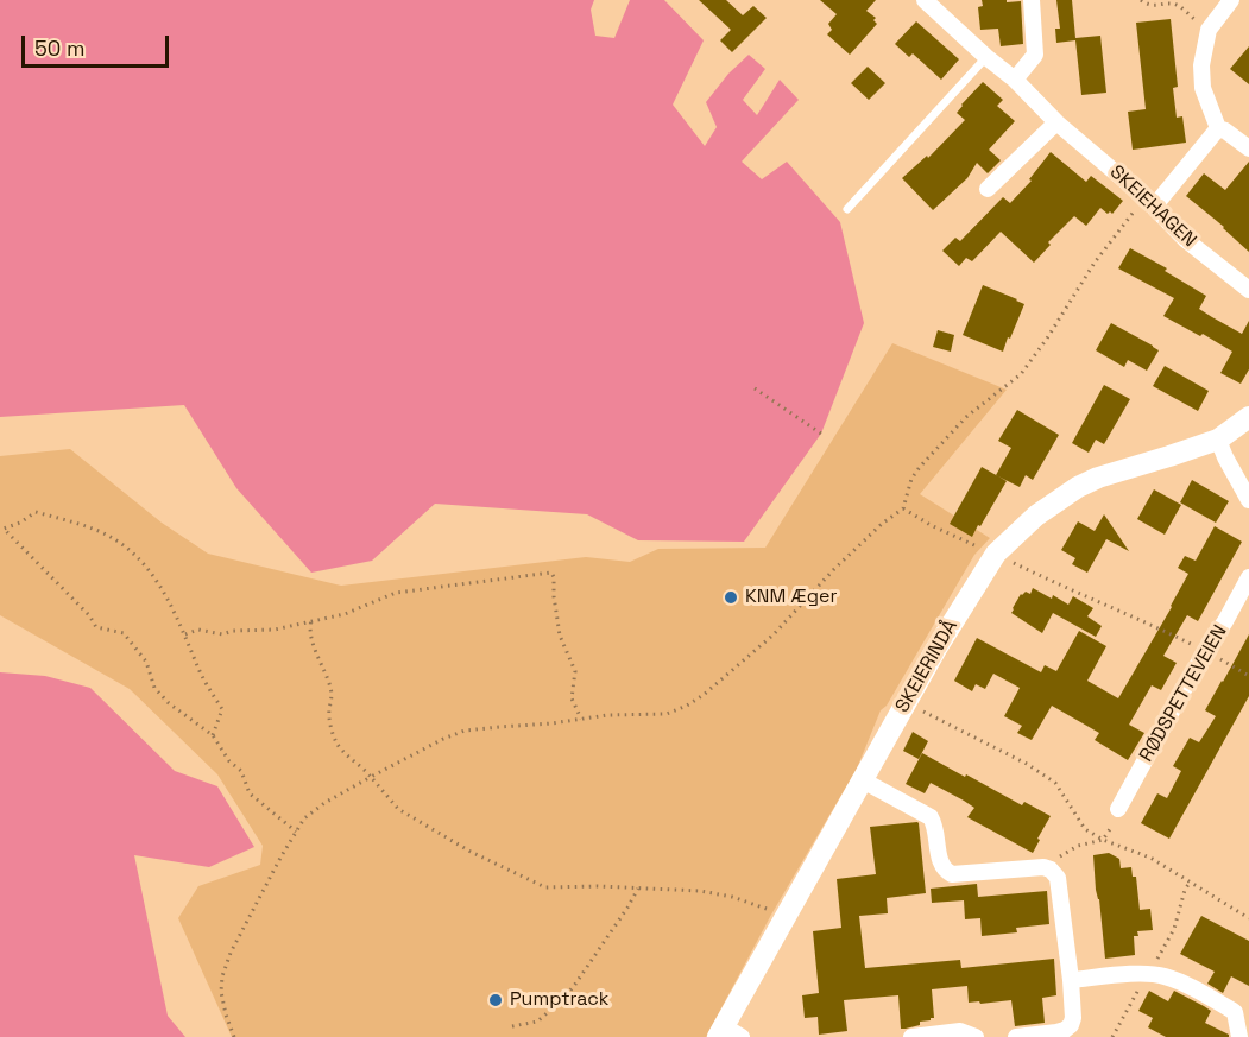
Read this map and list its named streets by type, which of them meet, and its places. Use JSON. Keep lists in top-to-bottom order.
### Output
{
  "streets": {
    "street": ["SKEIEHAGEN", "SKEIERINDÅ", "RØDSPETTEVEIEN"]
  },
  "places": ["KNM Æger", "Pumptrack"],
  "scale_bar": "50 m"
}
